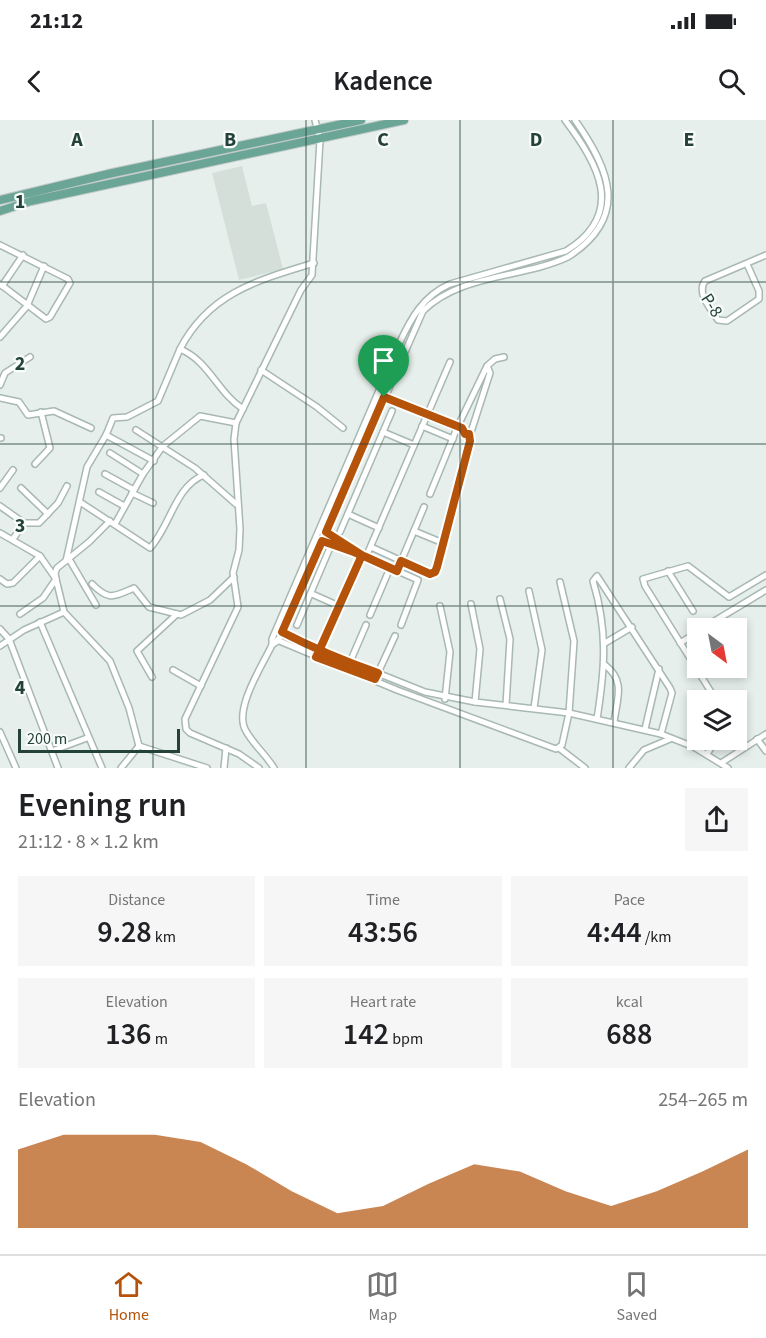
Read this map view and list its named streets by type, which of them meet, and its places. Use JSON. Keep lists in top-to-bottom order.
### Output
{
  "streets": {
    "street": ["P-8"]
  },
  "scale_bar": "200 m",
  "north": "bottom right",
  "page": {
    "status": "21:12",
    "header": "Kadence",
    "scale": "200 m",
    "heading": ["Evening run", "21:12 · 8 × 1.2 km"],
    "stats": [
      ["Distance", "9.28 km"],
      ["Time", "43:56"],
      ["Pace", "4:44 /km"],
      ["Elevation", "136 m"],
      ["Heart rate", "142 bpm"],
      ["kcal", "688"]
    ],
    "chart": ["Elevation", "254–265 m"],
    "tabs": ["Home", "Map", "Saved"]
  },
  "grid": {
    "columns": [
      "A",
      "B",
      "C",
      "D",
      "E"
    ],
    "rows": [
      "1",
      "2",
      "3",
      "4"
    ]
  }
}
